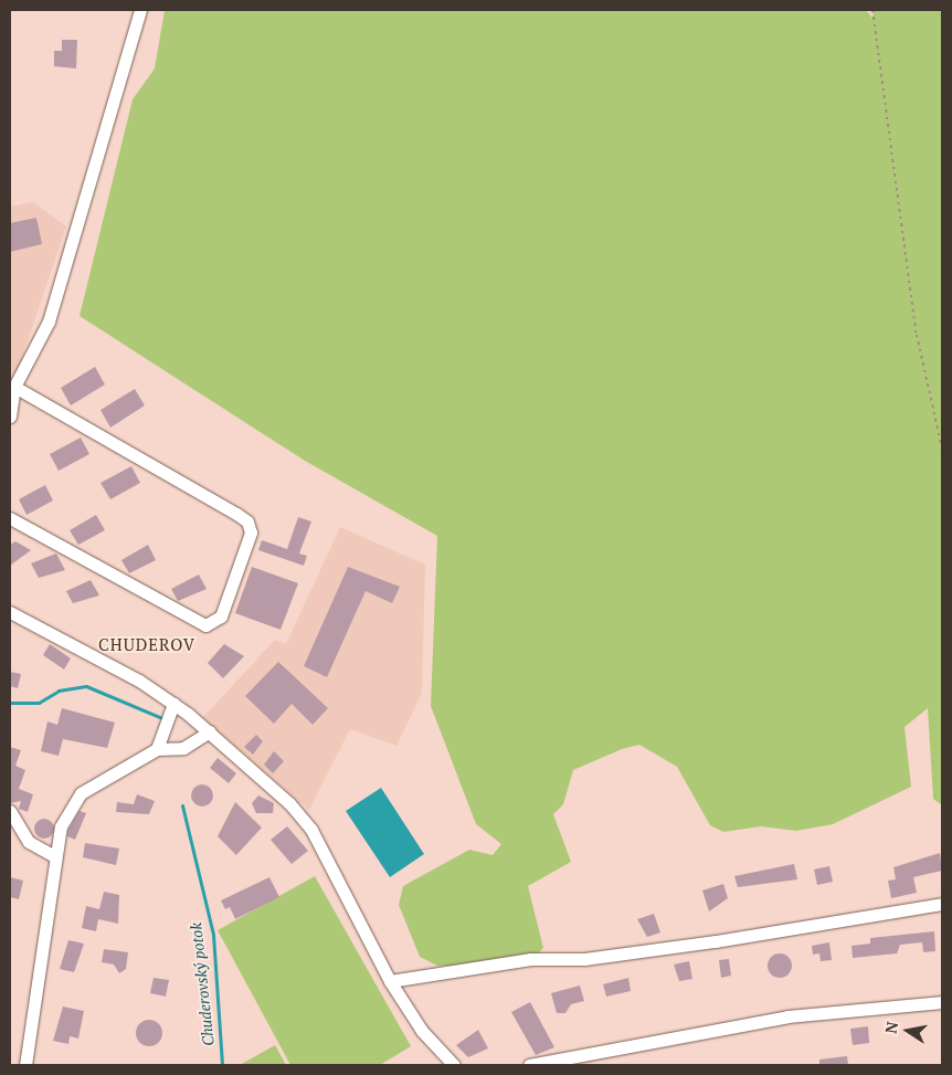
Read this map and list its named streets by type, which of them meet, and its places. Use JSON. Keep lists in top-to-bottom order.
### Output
{
  "districts": ["CHUDEROV"],
  "water": ["Chuderovský potok"],
  "north": "left"
}
